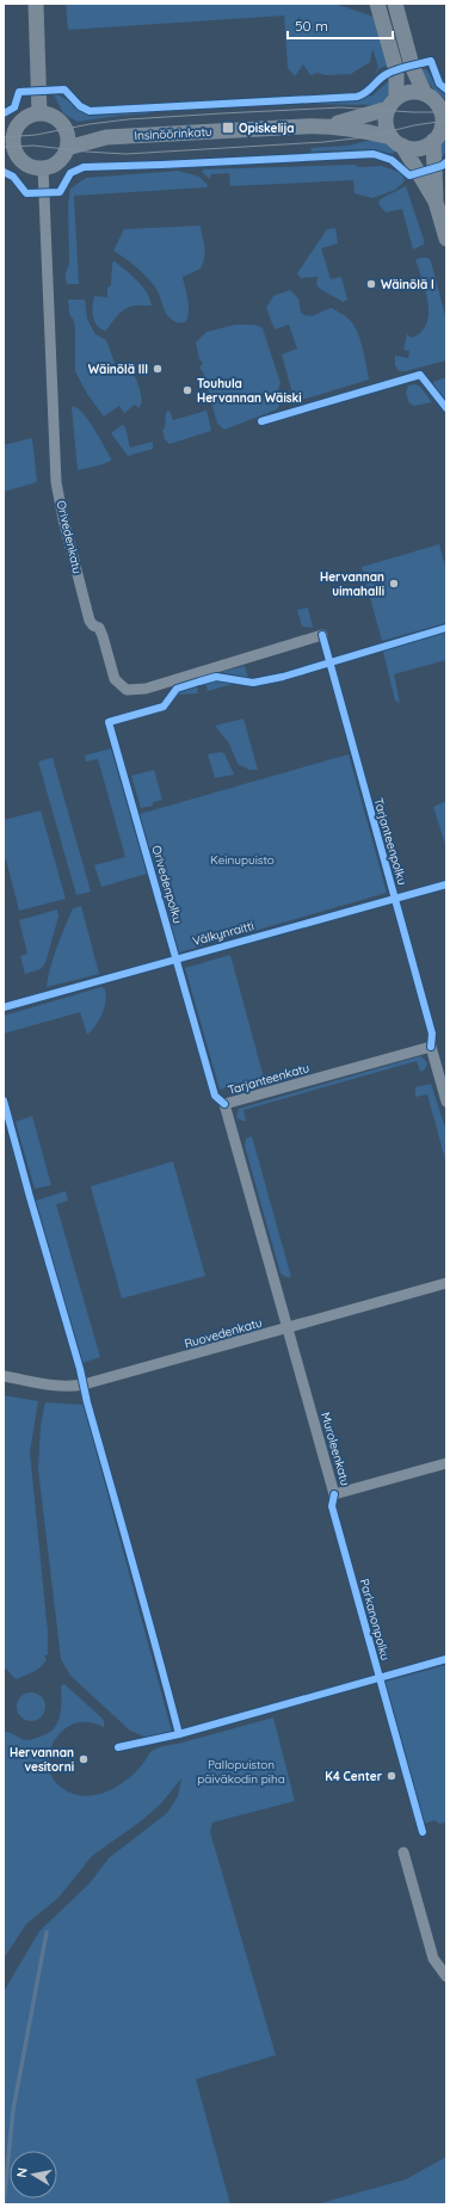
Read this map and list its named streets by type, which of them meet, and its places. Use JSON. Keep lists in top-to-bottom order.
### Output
{
  "streets": {
    "main road": ["Insinöörinkatu"],
    "street": [
      "Orivedenkatu",
      "Tarjanteenkatu",
      "Ruovedenkatu",
      "Muroleenkatu"
    ],
    "cycle path": [
      "Tarjanteenpolku",
      "Orivedenpolku",
      "Välkynraitti",
      "Parkanonpolku"
    ]
  },
  "crossings": [
    ["Insinöörinkatu", "Orivedenkatu"],
    ["Tarjanteenkatu", "Ruovedenkatu"],
    ["Tarjanteenkatu", "Muroleenkatu"],
    ["Ruovedenkatu", "Muroleenkatu"]
  ],
  "parks": ["Keinupuisto", "Pallopuiston päiväkodin piha"],
  "places": {
    "transit": ["Opiskelija"],
    "other": [
      "Wäinölä I",
      "Wäinölä III",
      "Touhula Hervannan Wäiski",
      "Hervannan uimahalli",
      "Hervannan vesitorni",
      "K4 Center"
    ]
  },
  "scale_bar": "50 m",
  "north": "left"
}
